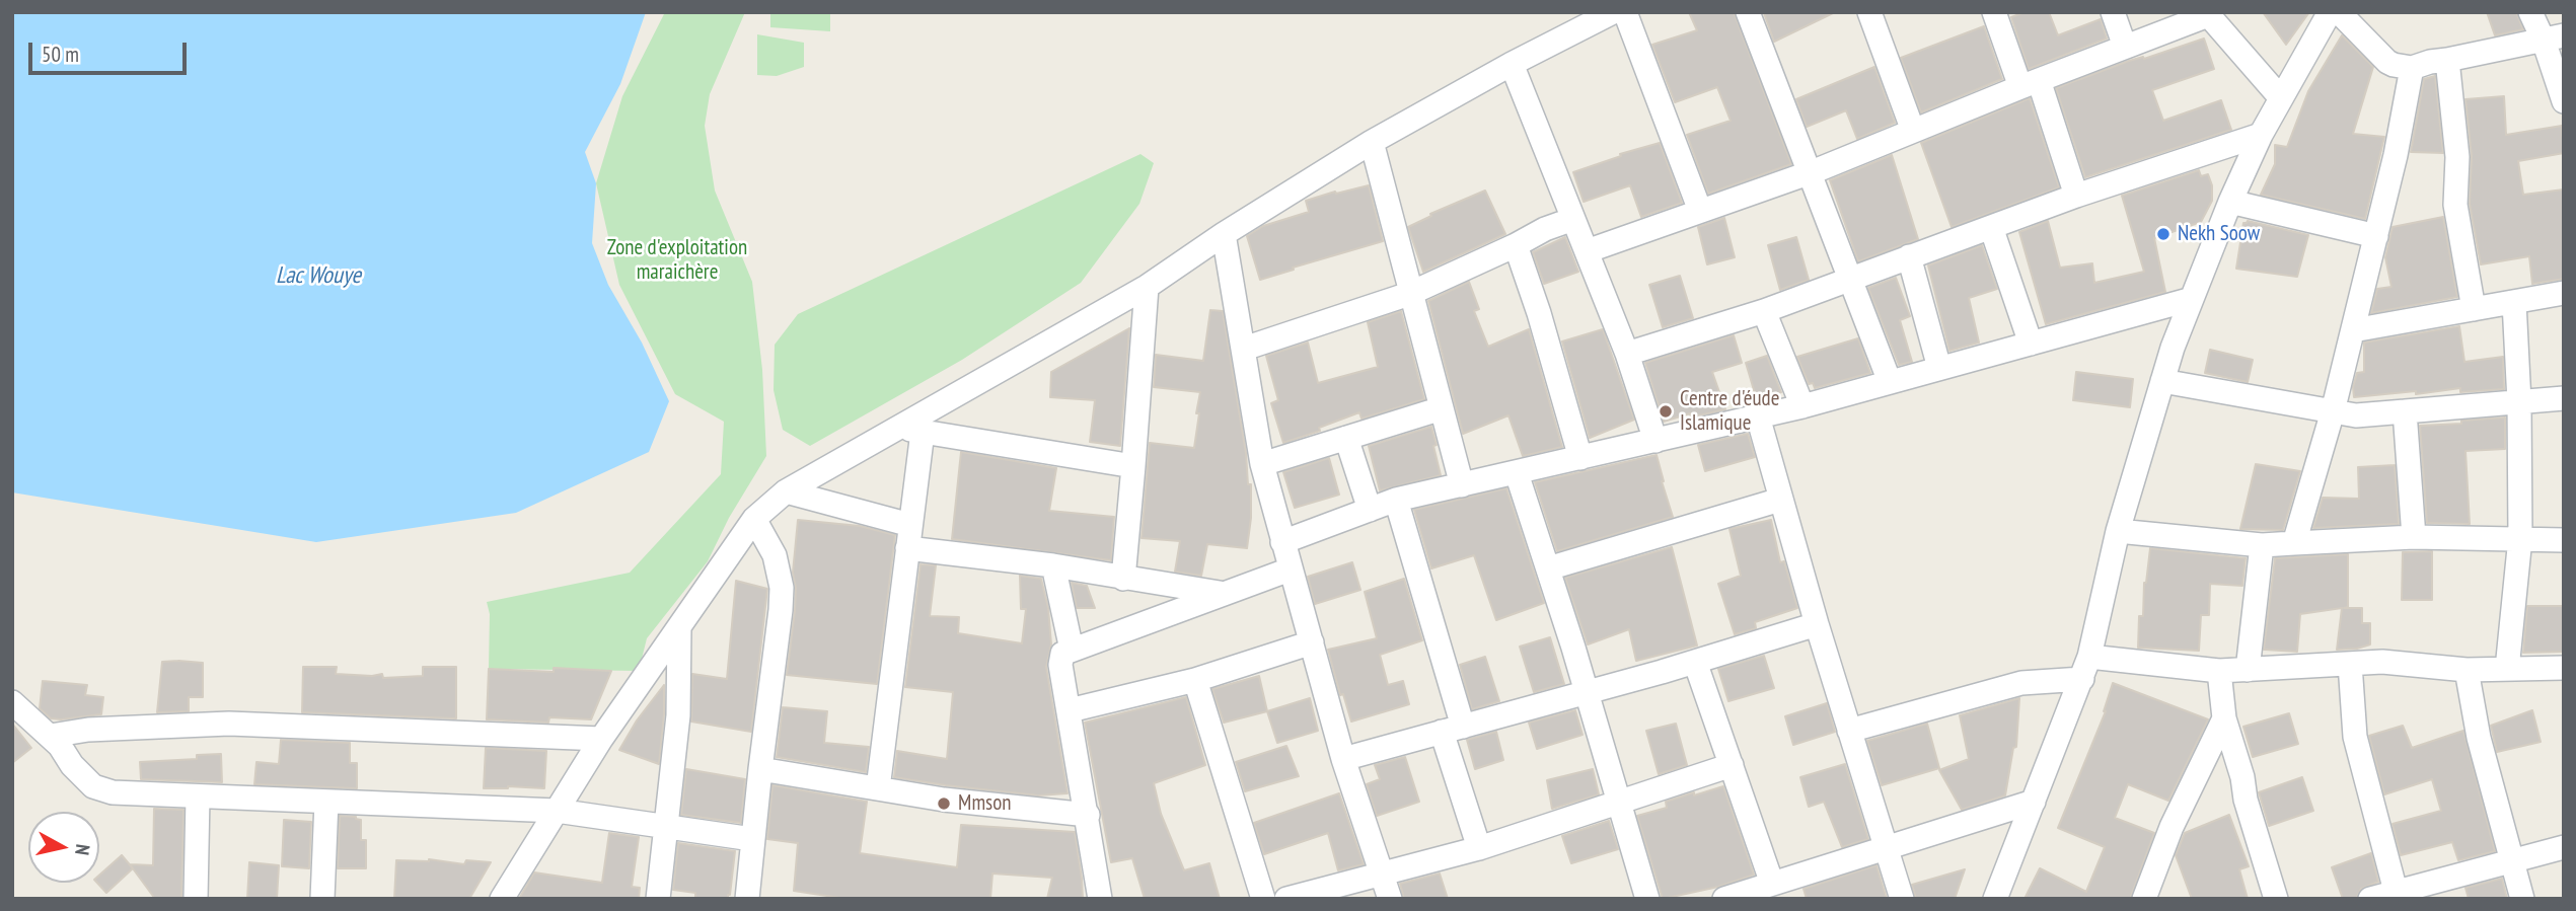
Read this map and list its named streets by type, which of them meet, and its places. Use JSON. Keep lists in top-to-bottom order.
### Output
{
  "water": ["Lac Wouye"],
  "parks": ["Zone d'exploitation maraichère"],
  "places": ["Nekh Soow", "Centre d'éude Islamique", "Mmson"],
  "scale_bar": "50 m",
  "north": "right"
}
